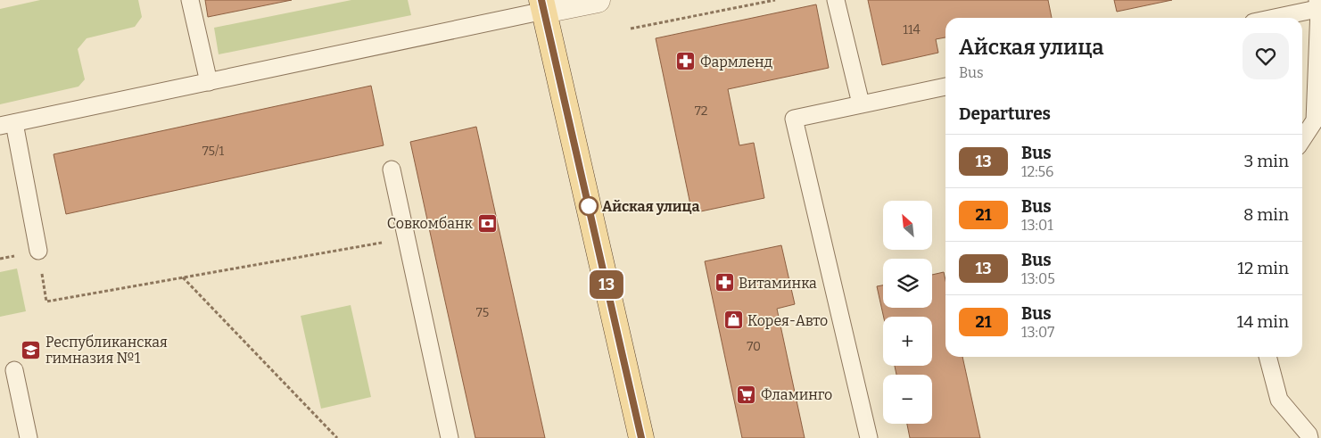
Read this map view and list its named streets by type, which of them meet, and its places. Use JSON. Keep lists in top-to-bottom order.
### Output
{
  "places": {
    "pharmacy": ["Фармленд", "Витаминка"],
    "other": ["Айская улица"],
    "bank": ["Совкомбанк"],
    "shop": ["Корея-Авто"],
    "school or university": ["Республиканская гимназия №1"],
    "supermarket": ["Фламинго"]
  },
  "lines": ["bus line 13"],
  "house_numbers": [
    "114",
    "72",
    "75/1",
    "75",
    "70"
  ],
  "north": "top left",
  "page": {
    "on_map": "13",
    "heading": [
      ["Айская улица", "Bus"],
      "Departures"
    ],
    "list": [
      {
        "mark": "13",
        "name": "Bus",
        "note": "12:56",
        "value": "3 min"
      },
      {
        "mark": "21",
        "name": "Bus",
        "note": "13:01",
        "value": "8 min"
      },
      {
        "mark": "13",
        "name": "Bus",
        "note": "13:05",
        "value": "12 min"
      },
      {
        "mark": "21",
        "name": "Bus",
        "note": "13:07",
        "value": "14 min"
      }
    ],
    "map_buttons": ["+", "−"]
  }
}
